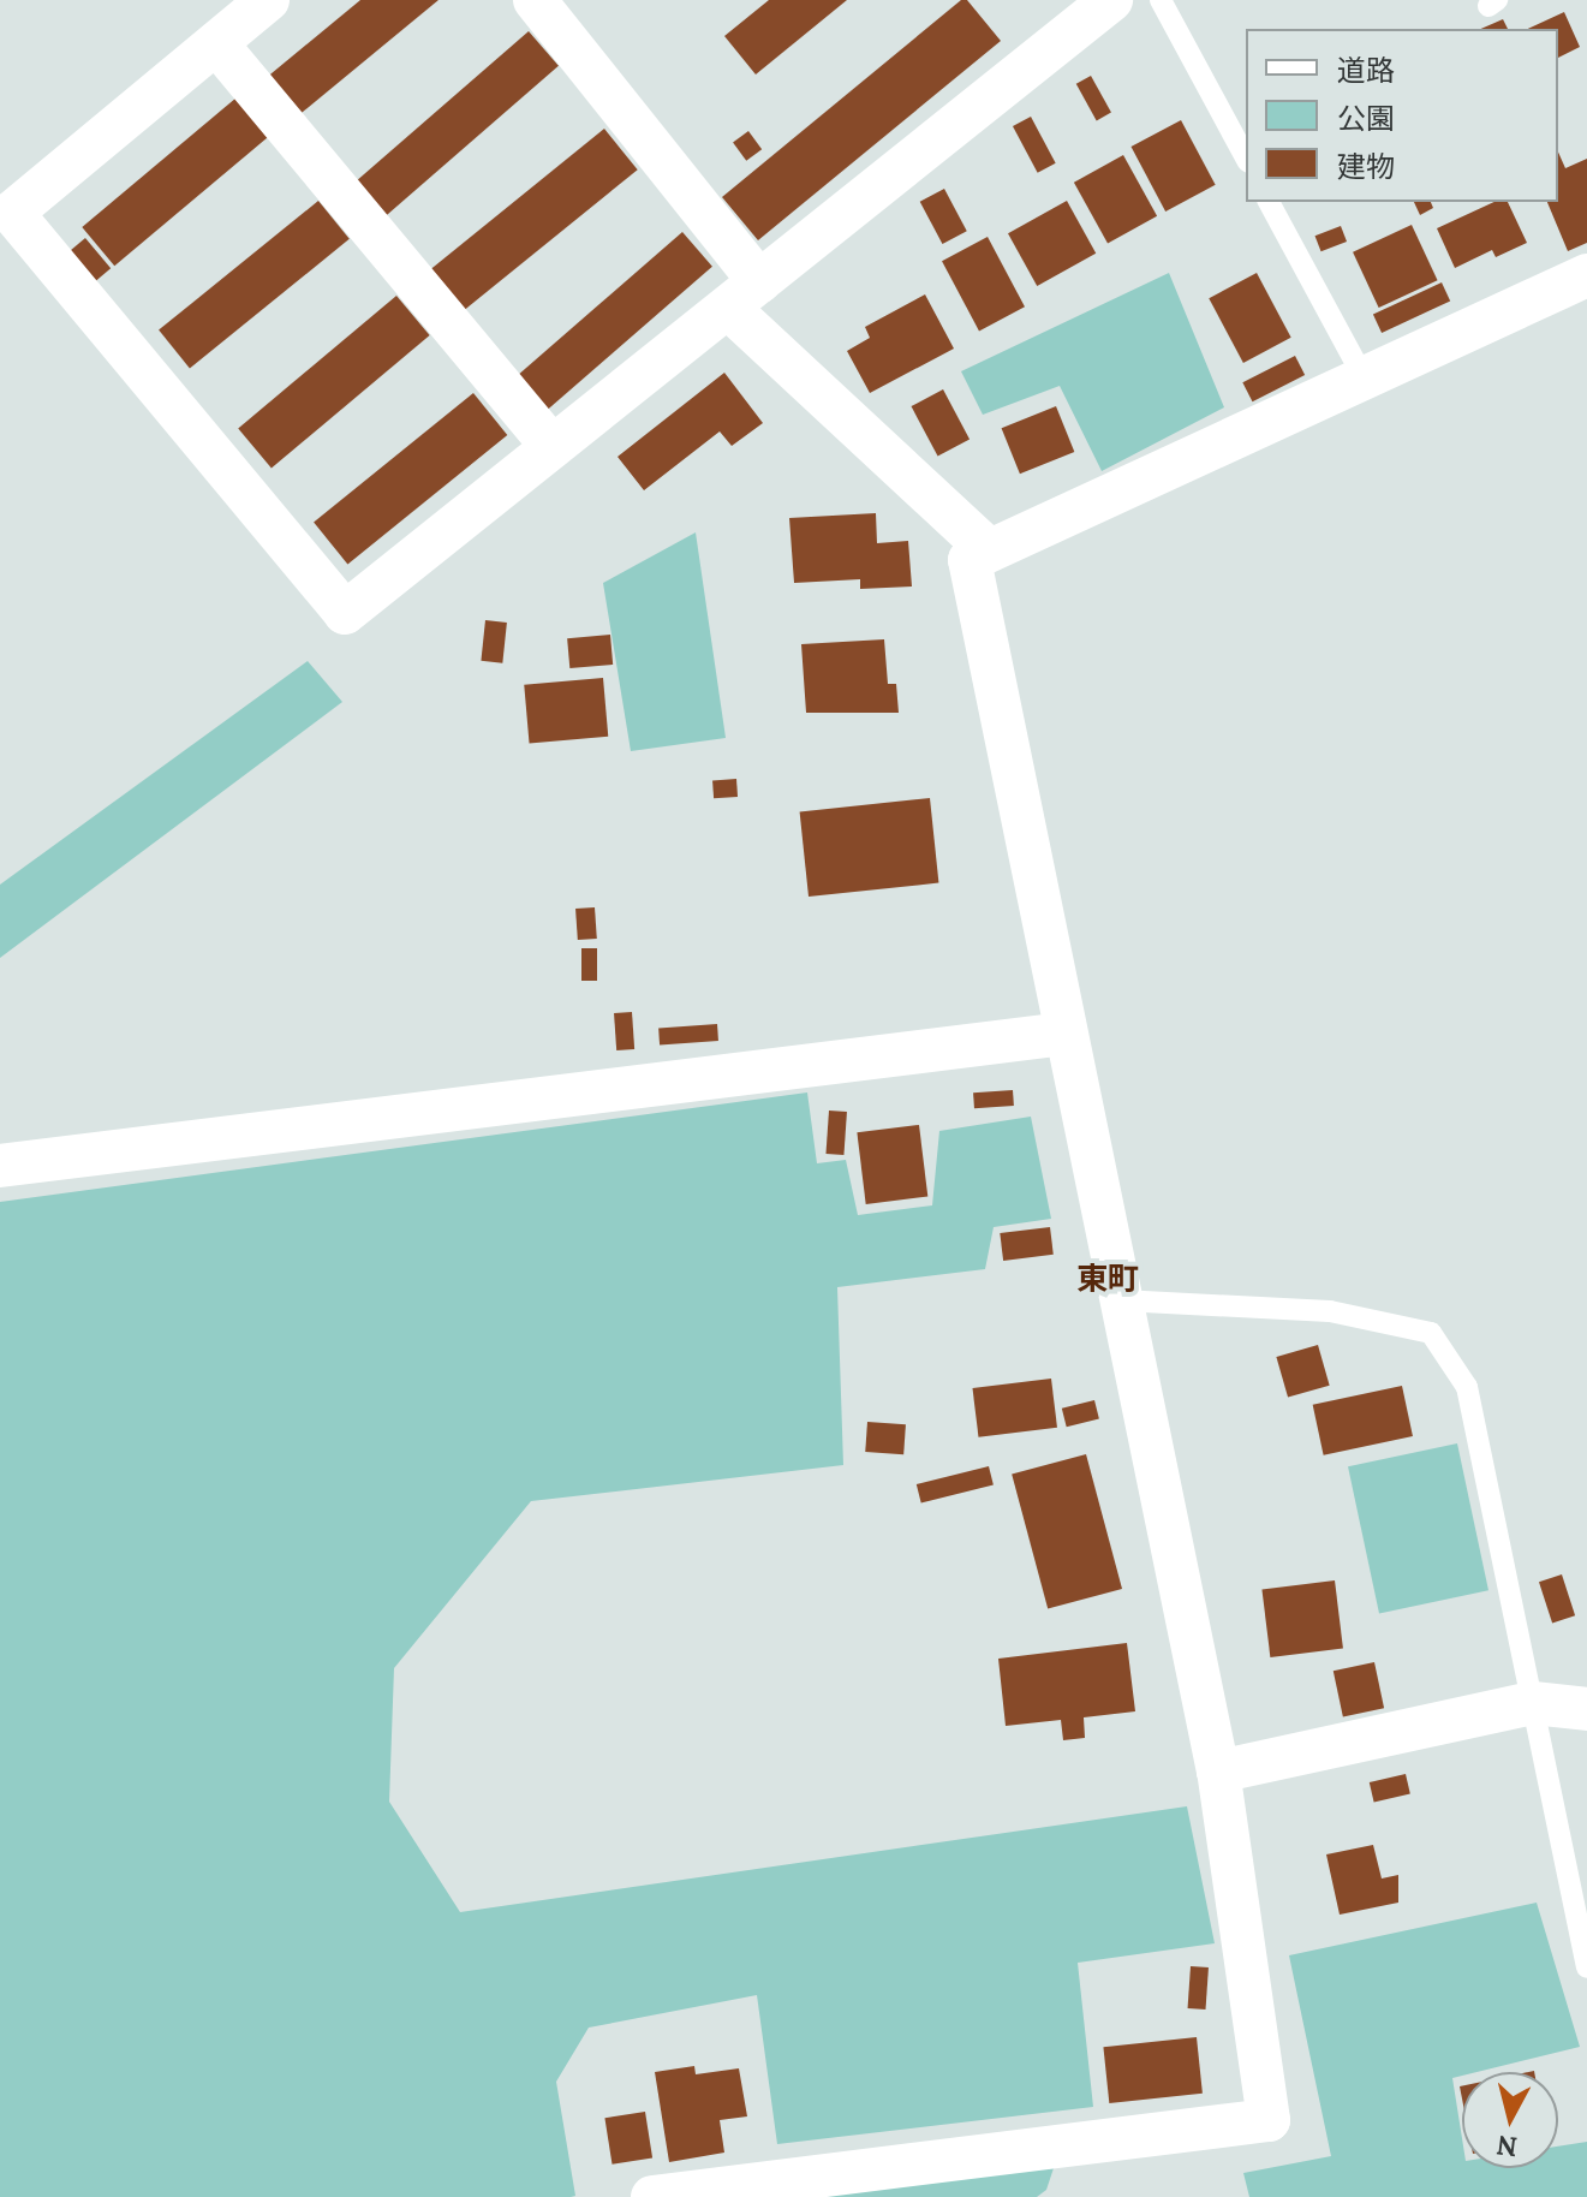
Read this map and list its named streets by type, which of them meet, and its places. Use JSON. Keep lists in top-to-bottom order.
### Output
{
  "districts": ["東町"],
  "legend": ["道路", "公園", "建物"],
  "north": "bottom"
}
